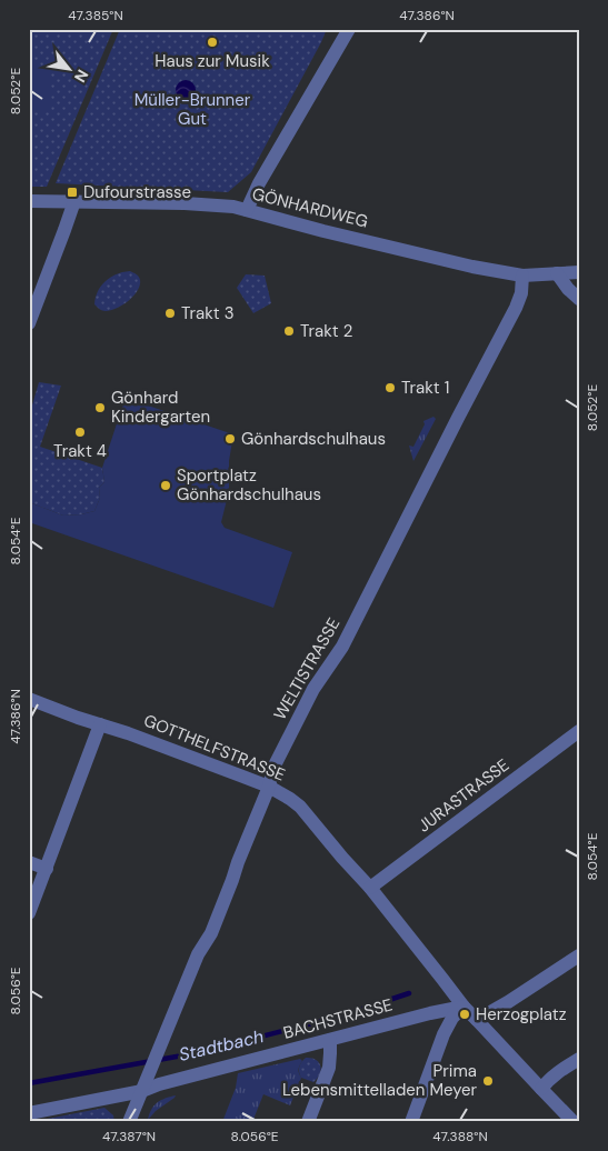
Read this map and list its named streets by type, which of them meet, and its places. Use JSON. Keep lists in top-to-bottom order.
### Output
{
  "streets": {
    "street": [
      "GÖNHARDWEG",
      "WELTISTRASSE",
      "GOTTHELFSTRASSE",
      "JURASTRASSE",
      "BACHSTRASSE"
    ]
  },
  "crossings": [
    ["GÖNHARDWEG", "WELTISTRASSE"],
    ["WELTISTRASSE", "GOTTHELFSTRASSE"],
    ["WELTISTRASSE", "BACHSTRASSE"],
    ["GOTTHELFSTRASSE", "JURASTRASSE"],
    ["GOTTHELFSTRASSE", "BACHSTRASSE"]
  ],
  "water": ["Stadtbach"],
  "parks": ["Müller-Brunner Gut"],
  "places": {
    "other": [
      "Haus zur Musik",
      "Trakt 3",
      "Trakt 2",
      "Trakt 1",
      "Gönhard Kindergarten",
      "Trakt 4",
      "Gönhardschulhaus",
      "Sportplatz Gönhardschulhaus",
      "Herzogplatz",
      "Prima Lebensmittelladen Meyer"
    ],
    "transit": ["Dufourstrasse"]
  },
  "north": "bottom right",
  "coordinates": [
    "47.385°N",
    "47.386°N",
    "8.052°E",
    "8.054°E",
    "8.056°E",
    "47.387°N",
    "47.388°N"
  ]
}
